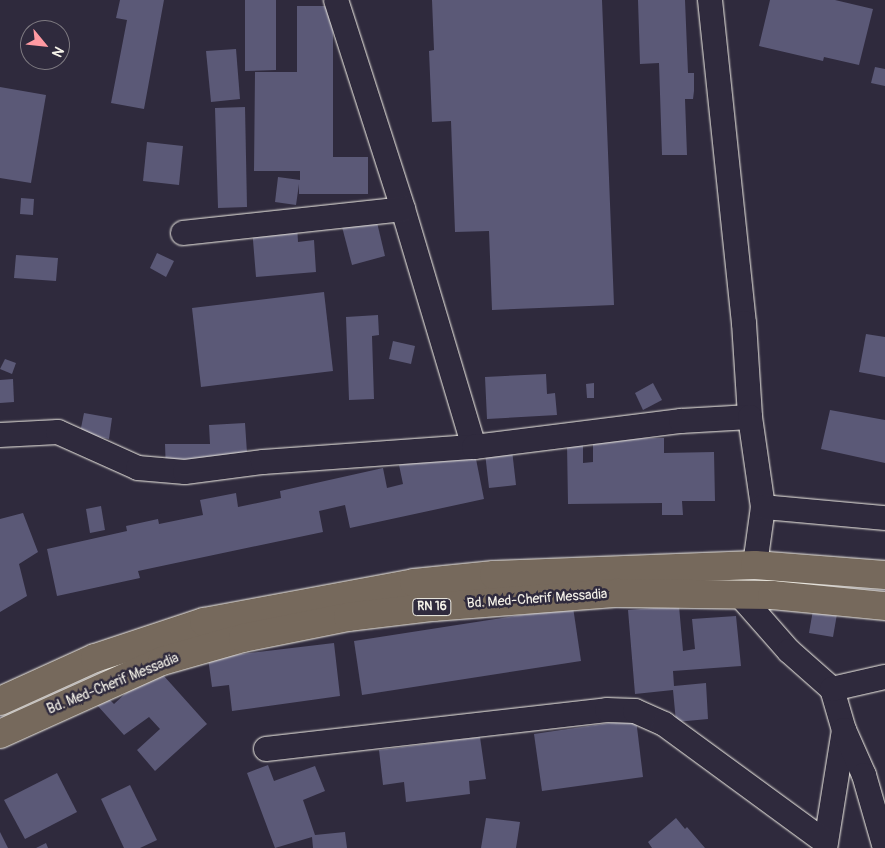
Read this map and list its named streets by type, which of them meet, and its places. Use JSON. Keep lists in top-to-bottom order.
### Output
{
  "streets": {
    "highway": ["Bd. Med-Cherif Messadia", "RN 16"]
  },
  "north": "bottom right"
}
